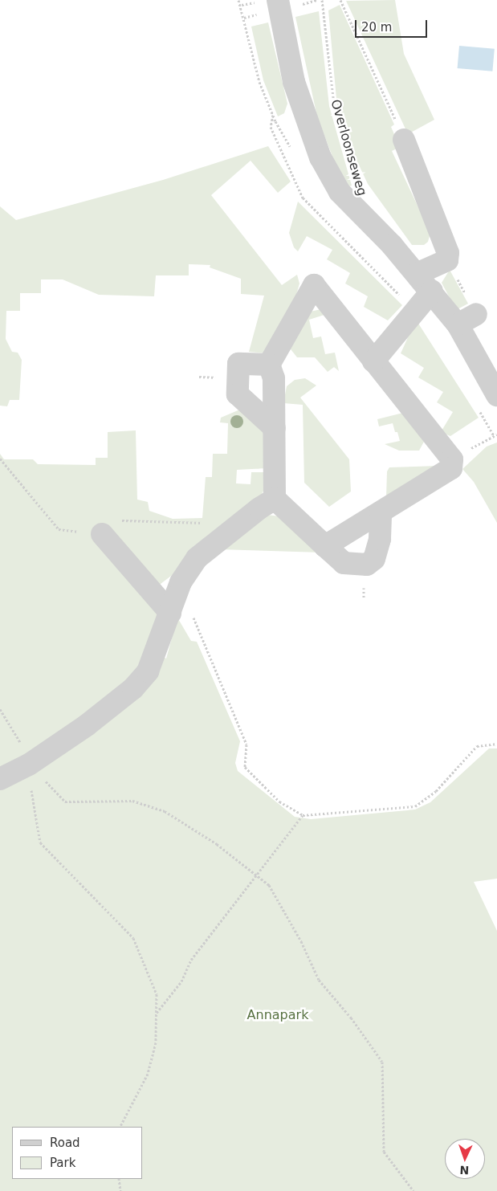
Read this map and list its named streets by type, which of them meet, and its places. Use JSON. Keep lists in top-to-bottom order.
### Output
{
  "streets": {
    "street": ["Overloonseweg"]
  },
  "parks": ["Annapark"],
  "legend": ["Road", "Park"],
  "scale_bar": "20 m",
  "north": "bottom"
}
